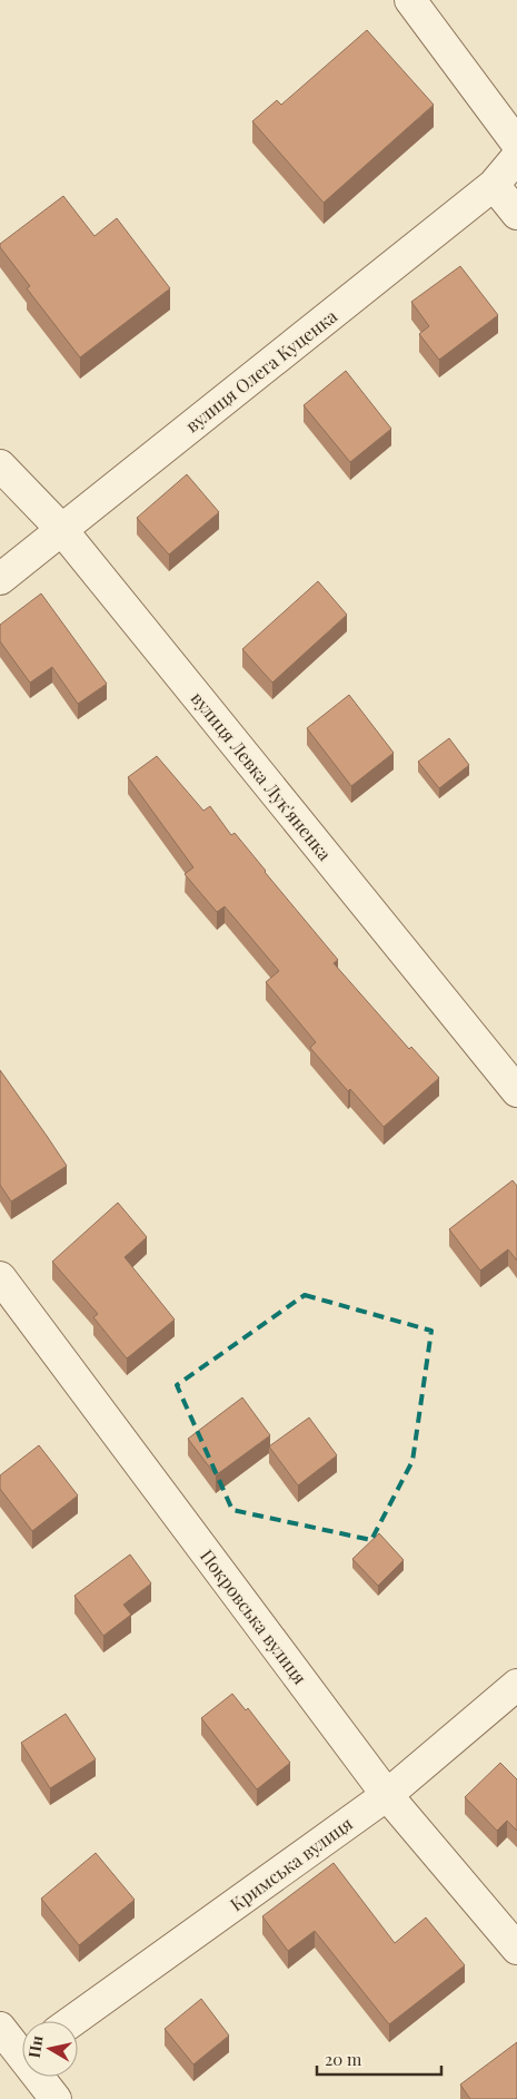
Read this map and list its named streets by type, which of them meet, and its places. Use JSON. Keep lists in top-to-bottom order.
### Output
{
  "streets": {
    "street": [
      "вулиця Олега Куценка",
      "вулиця Левка Лук'яненка",
      "Покровська вулиця",
      "Кримська вулиця"
    ]
  },
  "crossings": [
    ["вулиця Олега Куценка", "вулиця Левка Лук'яненка"],
    ["Покровська вулиця", "Кримська вулиця"]
  ],
  "scale_bar": "20 m",
  "north": "left"
}
